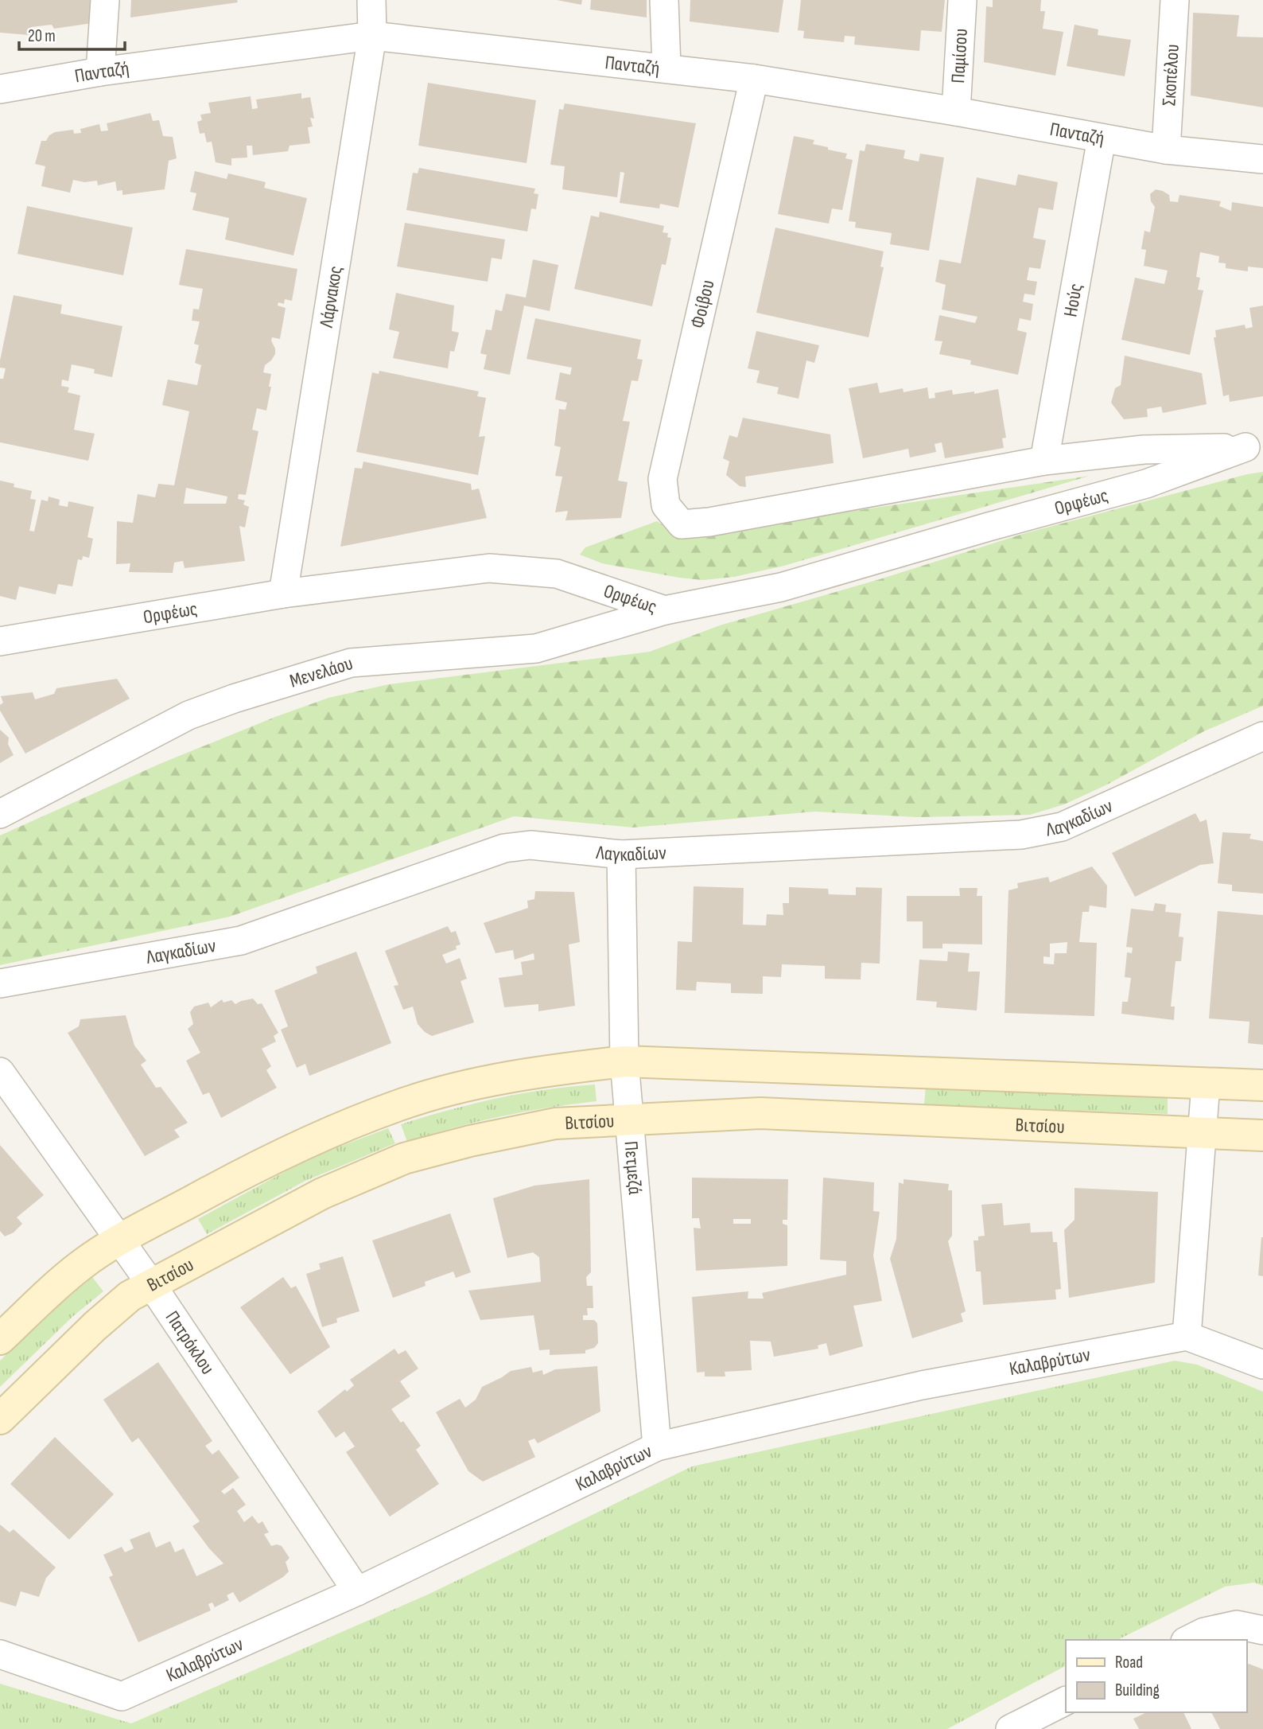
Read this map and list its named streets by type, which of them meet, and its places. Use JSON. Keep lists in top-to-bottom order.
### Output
{
  "streets": {
    "street": [
      "Παμίσου",
      "Πανταζή",
      "Σκοπέλου",
      "Λάρνακος",
      "Ηούς",
      "Φοίβου",
      "Ορφέως",
      "Μενελάου",
      "Λαγκαδίων",
      "Βιτσίου",
      "Πετμεζά",
      "Πατρόκλου",
      "Καλαβρύτων"
    ]
  },
  "crossings": [
    ["Παμίσου", "Πανταζή"],
    ["Πανταζή", "Σκοπέλου"],
    ["Πανταζή", "Λάρνακος"],
    ["Πανταζή", "Ηούς"],
    ["Πανταζή", "Φοίβου"],
    ["Λάρνακος", "Ορφέως"],
    ["Ηούς", "Ορφέως"],
    ["Φοίβου", "Ορφέως"],
    ["Ορφέως", "Μενελάου"],
    ["Λαγκαδίων", "Πετμεζά"],
    ["Βιτσίου", "Πετμεζά"],
    ["Βιτσίου", "Πατρόκλου"],
    ["Πετμεζά", "Καλαβρύτων"],
    ["Πατρόκλου", "Καλαβρύτων"]
  ],
  "legend": ["Road", "Building"],
  "scale_bar": "20 m"
}
